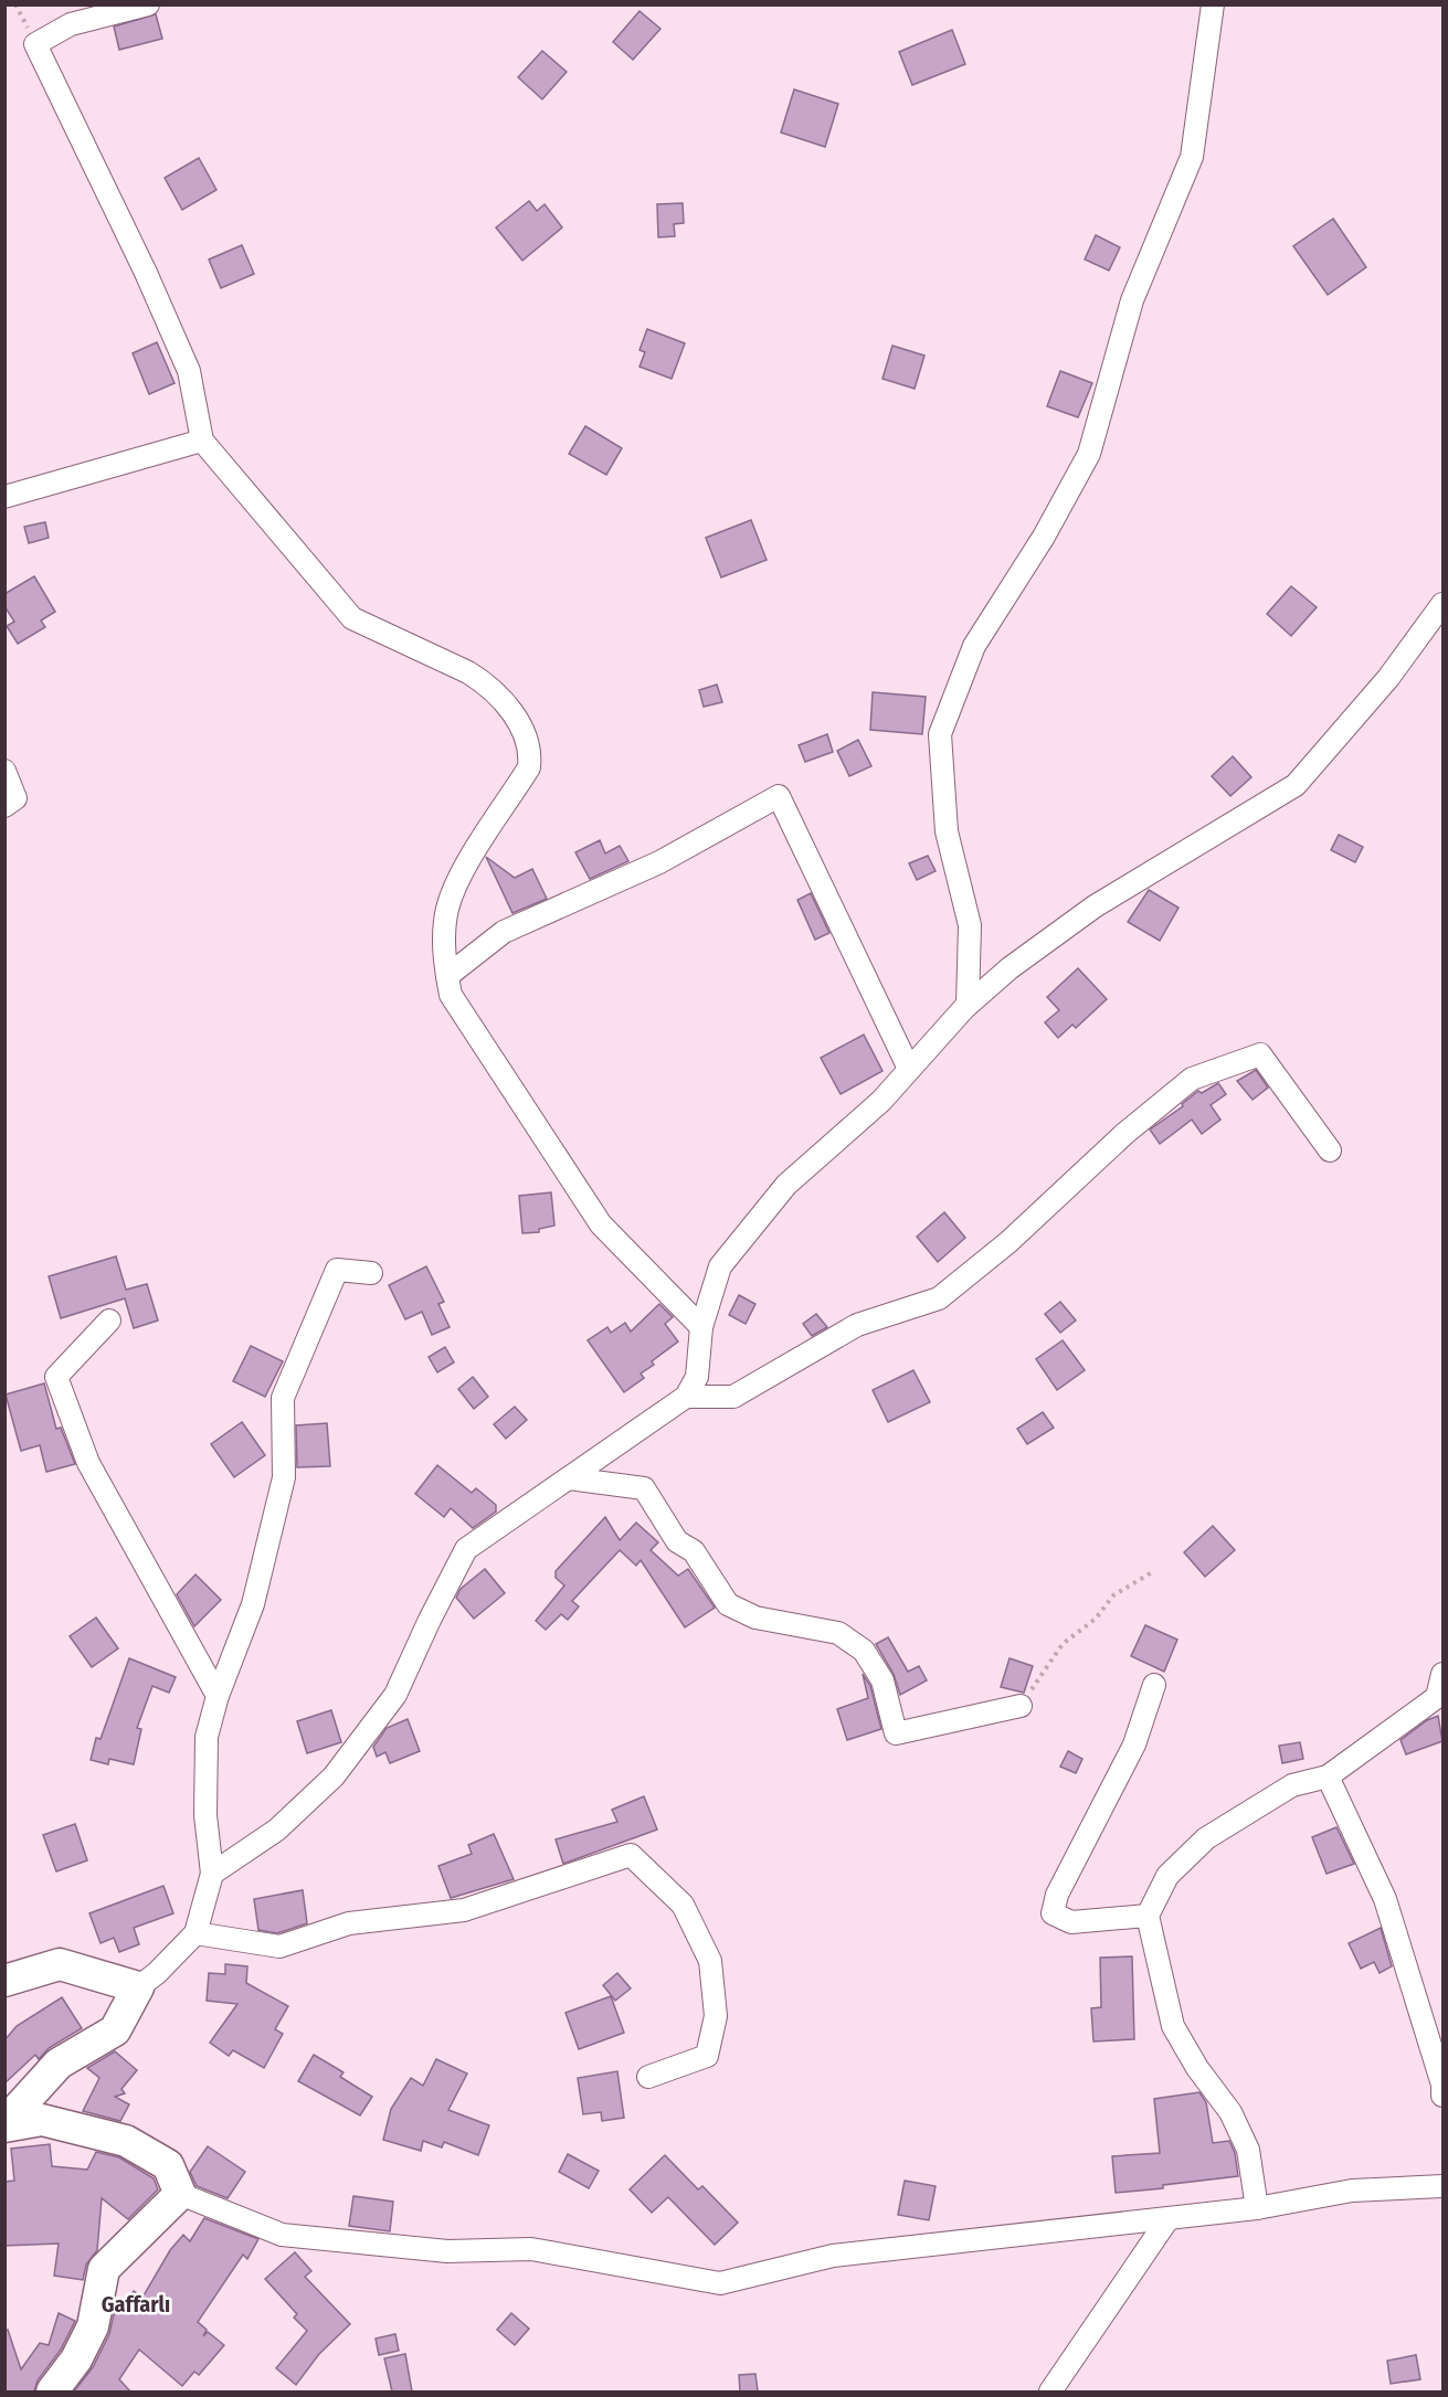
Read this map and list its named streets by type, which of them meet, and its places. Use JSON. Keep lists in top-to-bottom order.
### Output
{
  "districts": ["Gaffarlı"]
}
